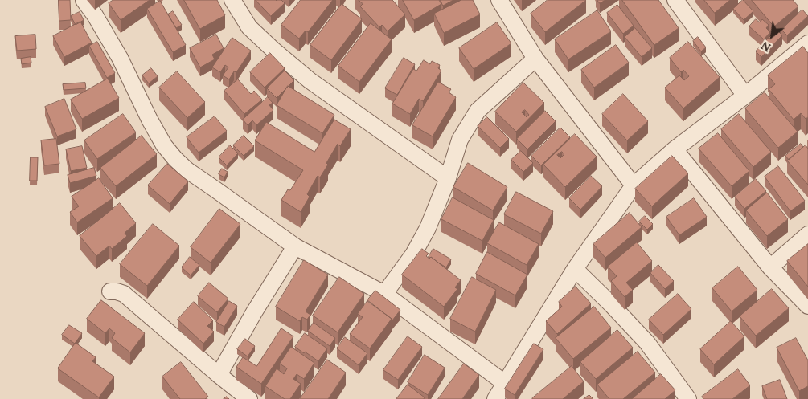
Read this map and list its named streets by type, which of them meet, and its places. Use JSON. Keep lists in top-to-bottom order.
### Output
{
  "north": "bottom left"
}
